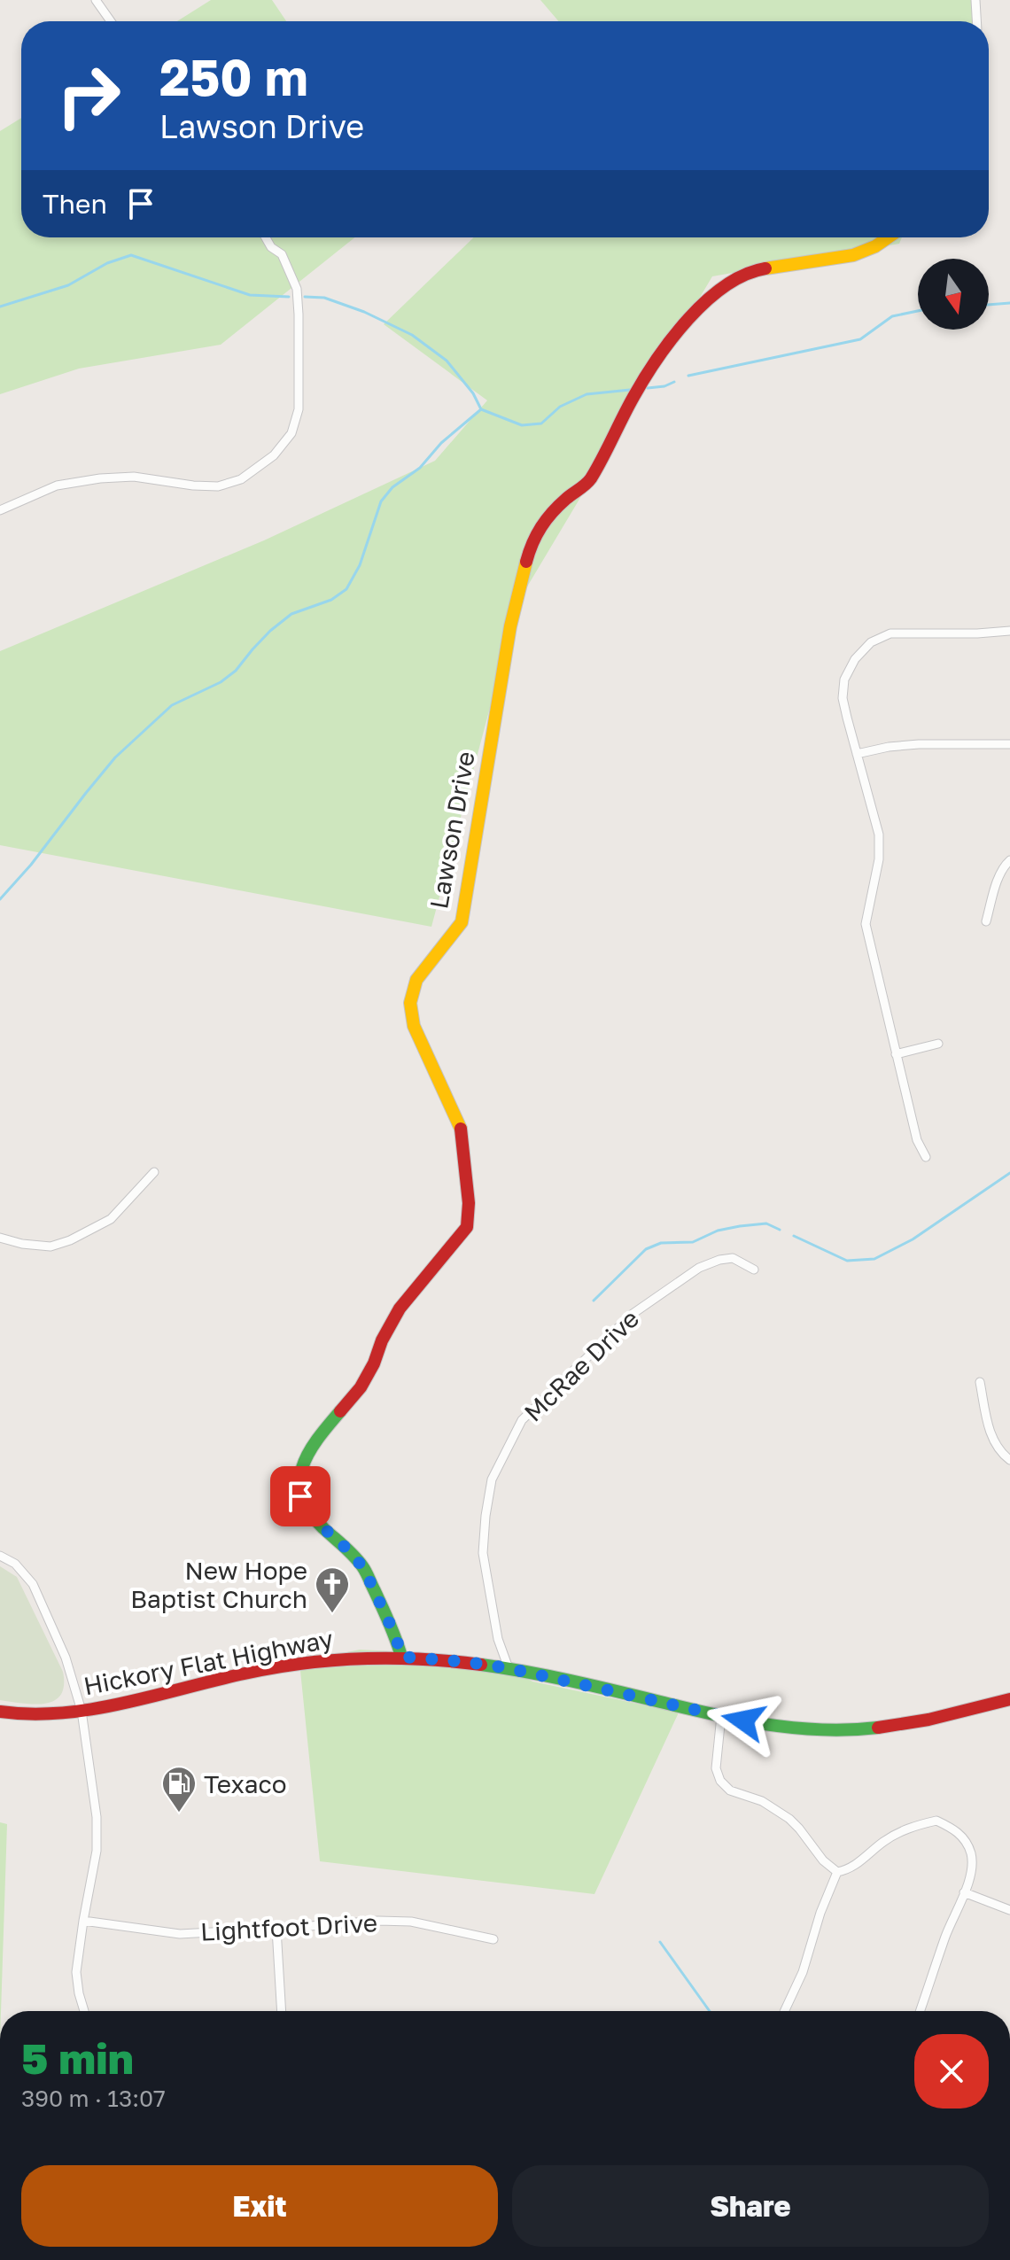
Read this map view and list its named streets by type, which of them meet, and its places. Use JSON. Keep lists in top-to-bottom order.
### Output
{
  "streets": {
    "street": [
      "Lawson Drive",
      "McRae Drive",
      "Hickory Flat Highway",
      "Lightfoot Drive"
    ]
  },
  "crossings": [
    ["Lawson Drive", "Hickory Flat Highway"],
    ["McRae Drive", "Hickory Flat Highway"]
  ],
  "places": {
    "church": ["New Hope Baptist Church"],
    "fuel station": ["Texaco"]
  },
  "north": "bottom",
  "page": {
    "turn": ["250 m", "Lawson Drive"],
    "then": "Then",
    "heading": ["5 min", "390 m · 13:07"],
    "buttons": ["Exit", "Share"]
  }
}
